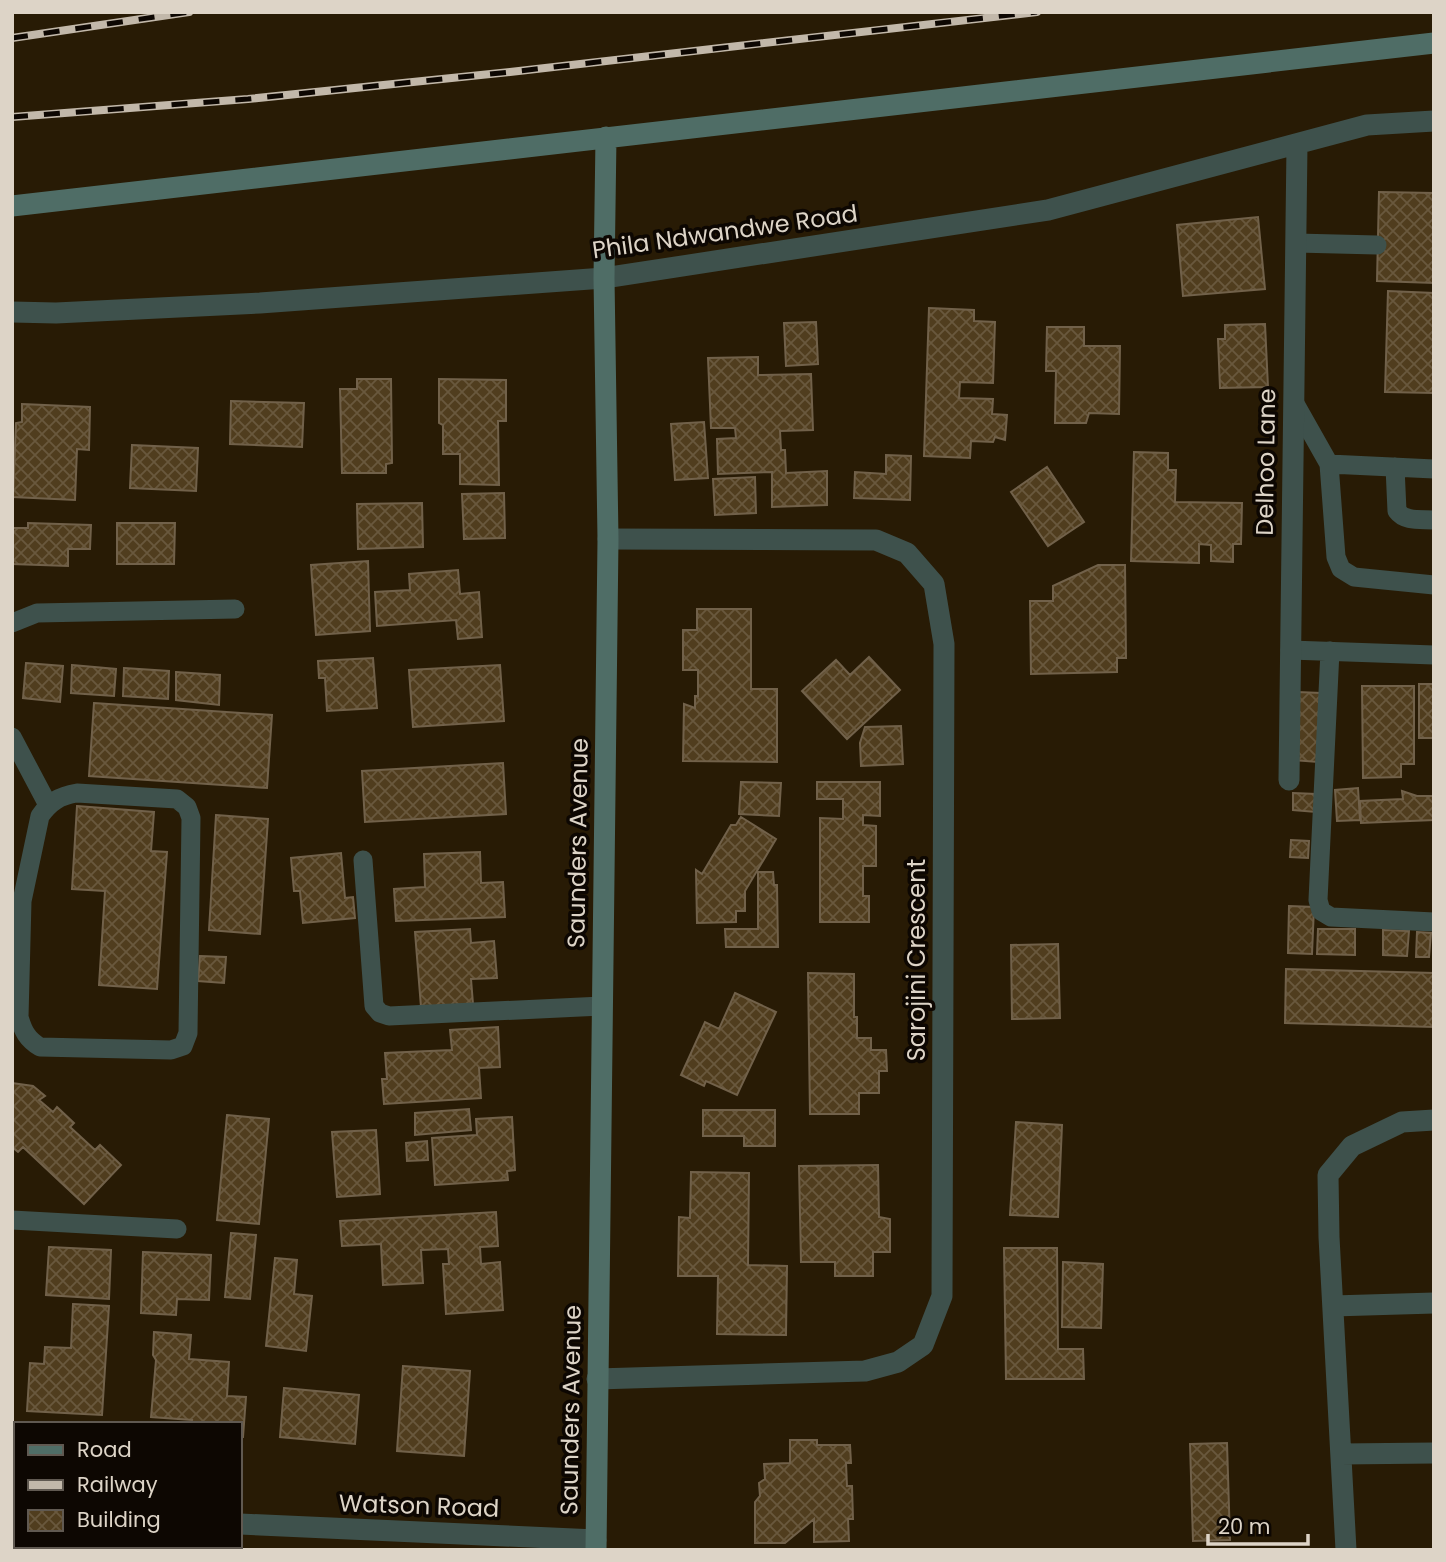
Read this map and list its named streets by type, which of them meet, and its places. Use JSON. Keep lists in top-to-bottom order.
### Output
{
  "streets": {
    "street": [
      "Phila Ndwandwe Road",
      "Delhoo Lane",
      "Saunders Avenue",
      "Sarojini Crescent",
      "Watson Road"
    ]
  },
  "crossings": [
    ["Phila Ndwandwe Road", "Delhoo Lane"],
    ["Phila Ndwandwe Road", "Saunders Avenue"],
    ["Saunders Avenue", "Sarojini Crescent"],
    ["Saunders Avenue", "Watson Road"]
  ],
  "legend": ["Road", "Railway", "Building"],
  "scale_bar": "20 m"
}
